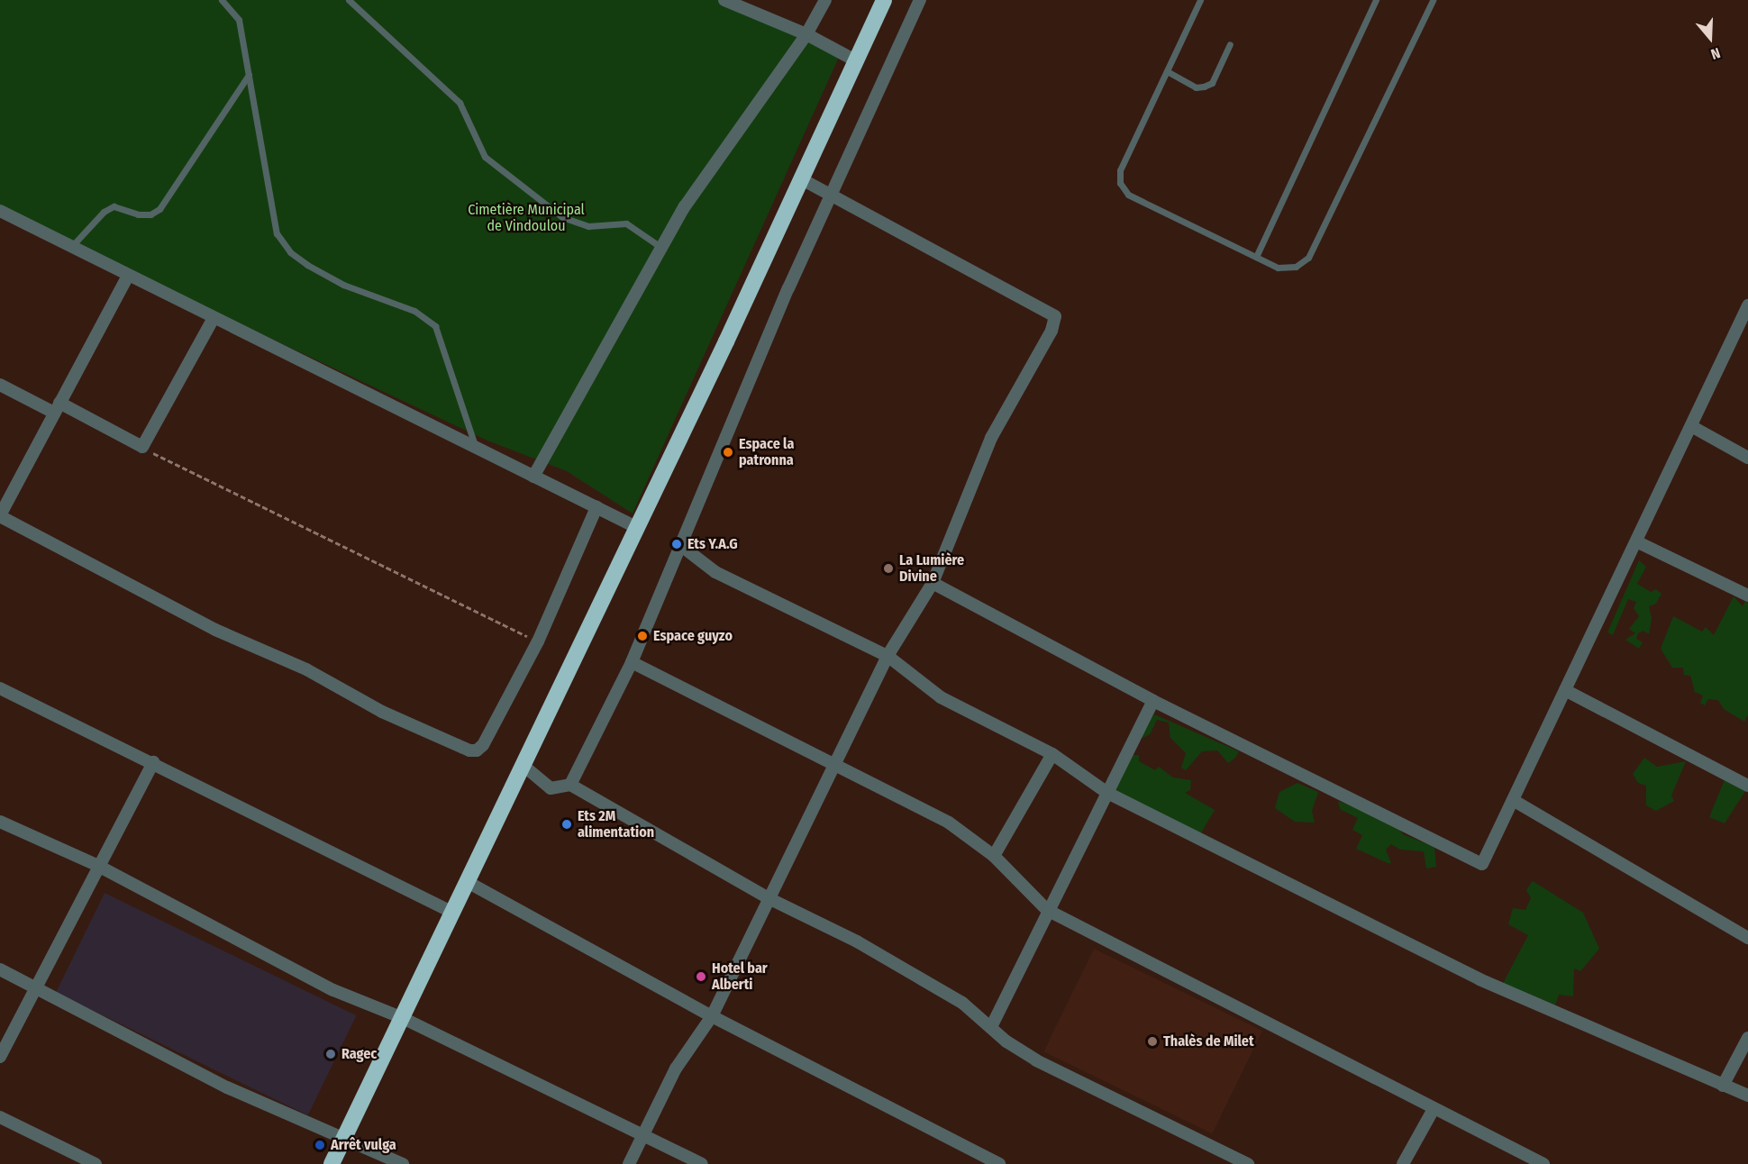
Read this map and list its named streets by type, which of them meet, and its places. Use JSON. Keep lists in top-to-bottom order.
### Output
{
  "parks": ["Cimetière Municipal de Vindoulou"],
  "places": [
    "Espace la patronna",
    "Ets Y.A.G",
    "La Lumière Divine",
    "Espace guyzo",
    "Ets 2M alimentation",
    "Hotel bar Alberti",
    "Thalès de Milet",
    "Ragec",
    "Arrêt vulga"
  ],
  "north": "bottom"
}
